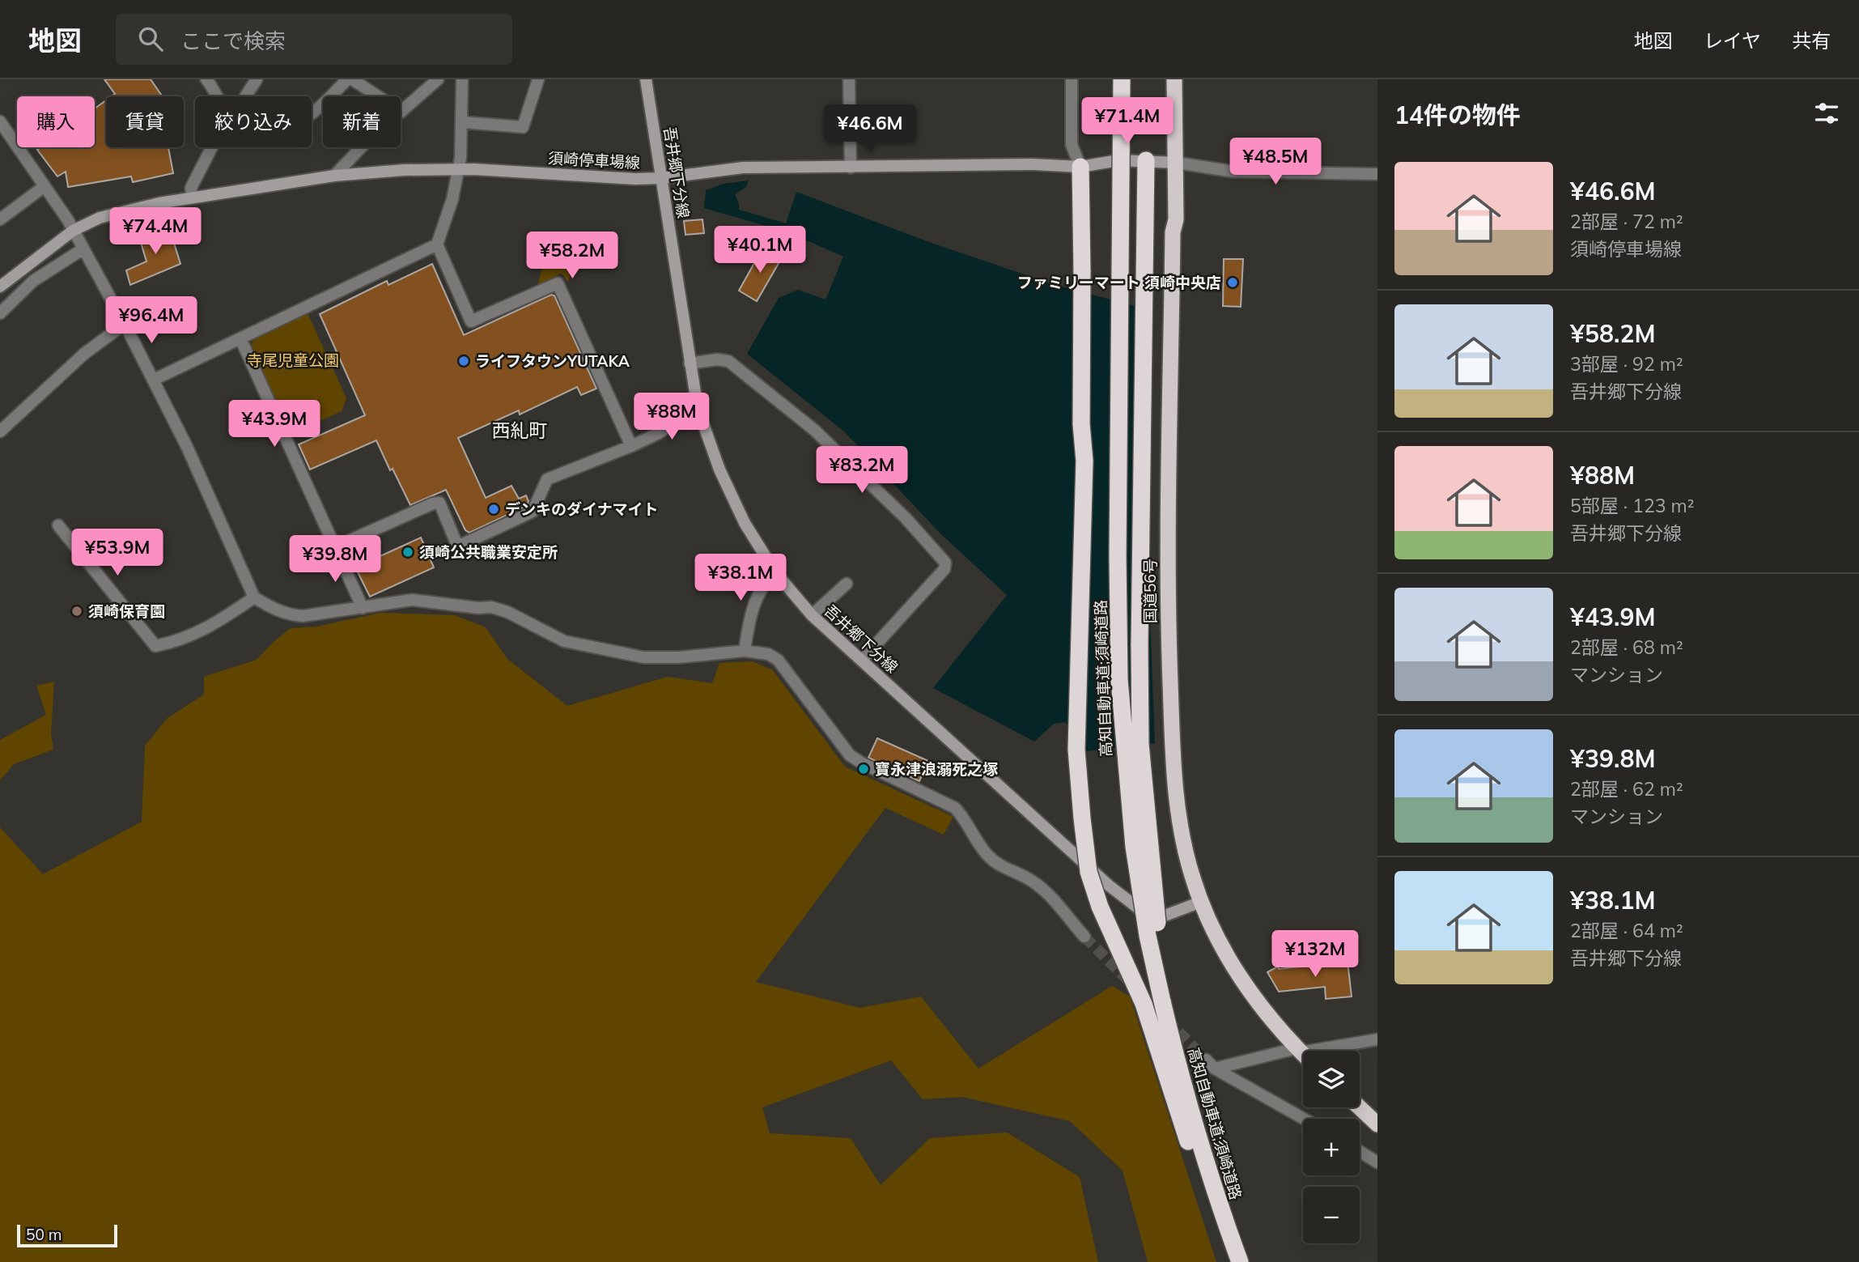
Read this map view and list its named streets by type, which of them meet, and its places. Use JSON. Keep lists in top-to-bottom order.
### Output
{
  "streets": {
    "highway": ["国道56号", "高知自動車道;須崎道路"],
    "main road": ["須崎停車場線", "吾井郷下分線"]
  },
  "crossings": [
    ["須崎停車場線", "吾井郷下分線"],
    ["須崎停車場線", "国道56号"],
    ["吾井郷下分線", "国道56号"]
  ],
  "districts": ["西糺町"],
  "parks": ["寺尾児童公園"],
  "places": [
    "ファミリーマート 須崎中央店",
    "ライフタウンYUTAKA",
    "デンキのダイナマイト",
    "須崎公共職業安定所",
    "須崎保育園",
    "寶永津浪溺死之塚"
  ],
  "scale_bar": "50 m",
  "page": {
    "header": "地図",
    "search": "ここで検索",
    "nav": ["地図", "レイヤ", "共有"],
    "heading": "14件の物件",
    "chip": [
      "購入",
      "賃貸",
      "絞り込み",
      "新着"
    ],
    "price": [
      "¥71.4M",
      "¥46.6M",
      "¥48.5M",
      "¥74.4M",
      "¥40.1M",
      "¥58.2M",
      "¥96.4M",
      "¥88M",
      "¥43.9M",
      "¥83.2M",
      "¥53.9M",
      "¥39.8M",
      "¥38.1M",
      "¥132M"
    ],
    "list": [
      {
        "name": "¥46.6M",
        "note": "2部屋 · 72 m² · 須崎停車場線"
      },
      {
        "name": "¥58.2M",
        "note": "3部屋 · 92 m² · 吾井郷下分線"
      },
      {
        "name": "¥88M",
        "note": "5部屋 · 123 m² · 吾井郷下分線"
      },
      {
        "name": "¥43.9M",
        "note": "2部屋 · 68 m² · マンション"
      },
      {
        "name": "¥39.8M",
        "note": "2部屋 · 62 m² · マンション"
      },
      {
        "name": "¥38.1M",
        "note": "2部屋 · 64 m² · 吾井郷下分線"
      }
    ],
    "map_buttons": ["+", "−"],
    "scale": "50 m"
  }
}
